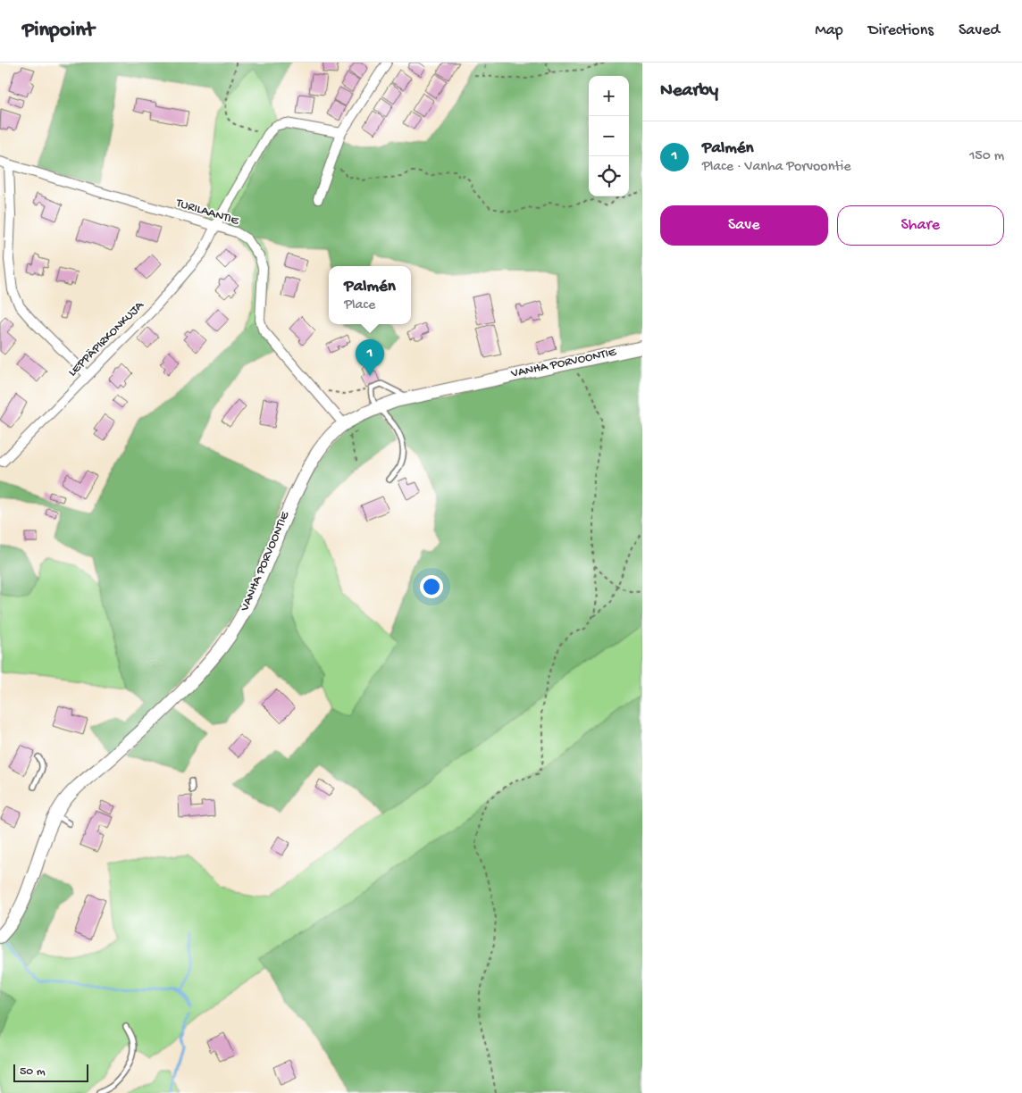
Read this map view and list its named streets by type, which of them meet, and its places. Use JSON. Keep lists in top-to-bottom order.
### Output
{
  "streets": {
    "street": ["TURILAANTIE", "LEPPÄPIRKONKUJA", "VANHA PORVOONTIE"]
  },
  "crossings": [
    ["TURILAANTIE", "LEPPÄPIRKONKUJA"],
    ["TURILAANTIE", "VANHA PORVOONTIE"]
  ],
  "scale_bar": "50 m",
  "page": {
    "header": "Pinpoint",
    "nav": ["Map", "Directions", "Saved"],
    "heading": "Nearby",
    "map_buttons": ["+", "−"],
    "list": [
      {
        "mark": "1",
        "name": "Palmén",
        "note": "Place · Vanha Porvoontie",
        "value": "150 m"
      }
    ],
    "buttons": ["Save", "Share"],
    "popup": ["Palmén", "Place"],
    "pins": "1",
    "scale": "50 m"
  }
}
